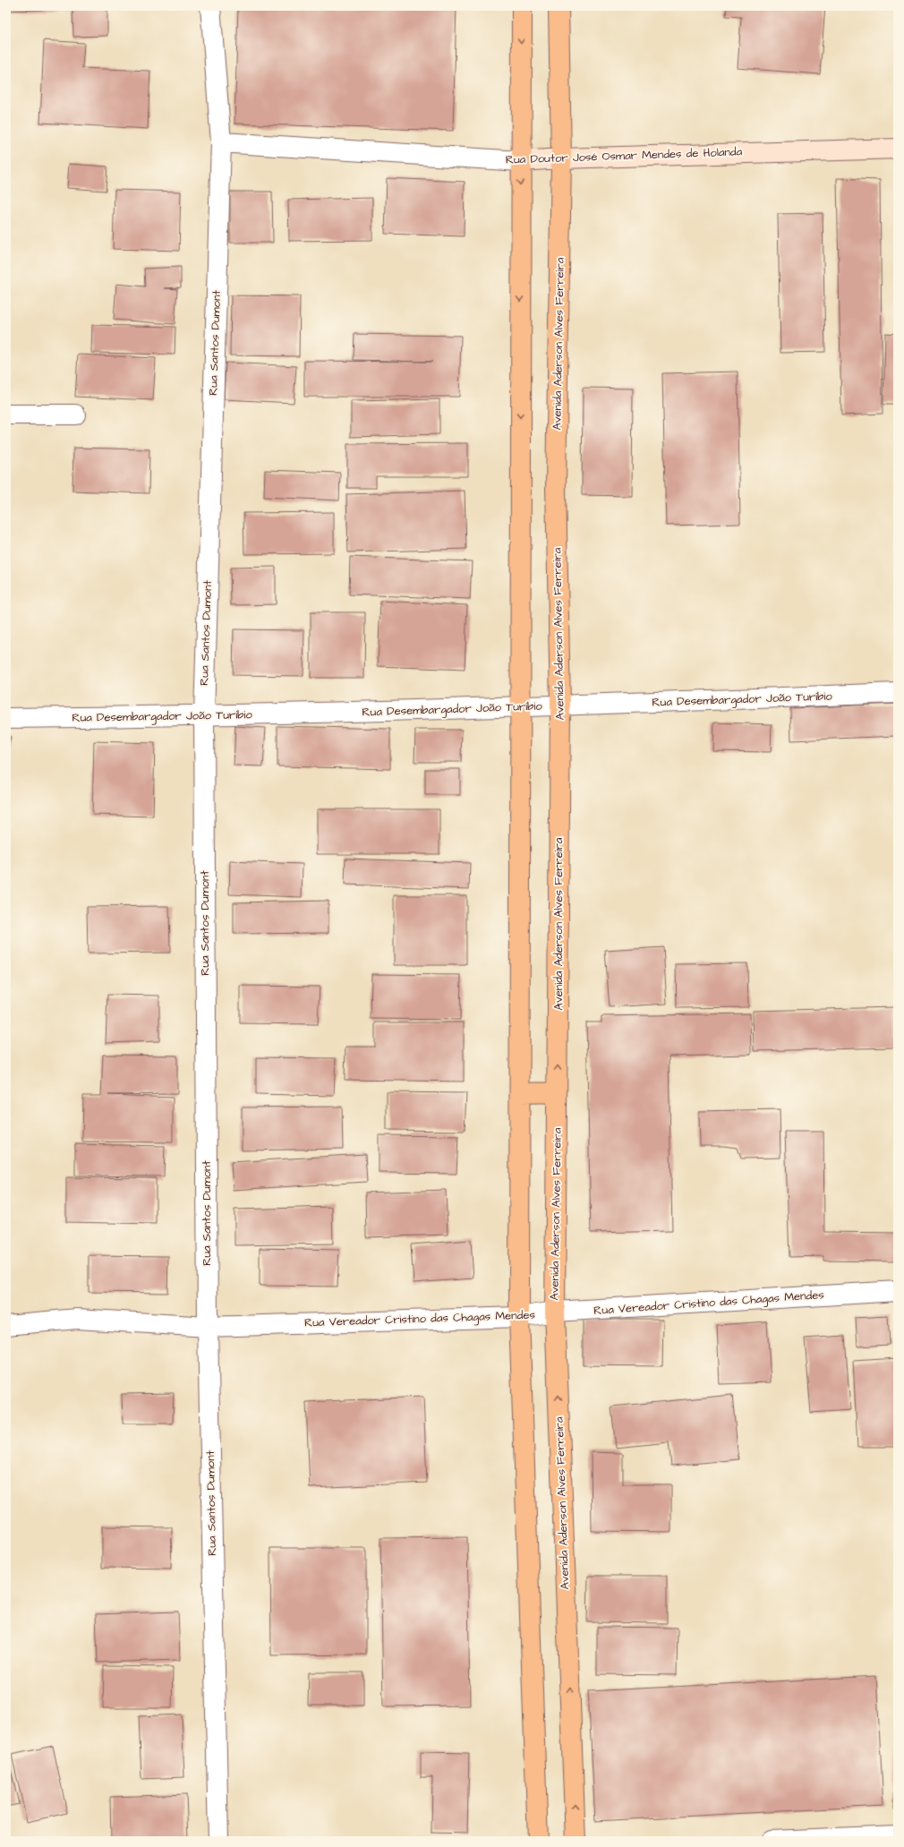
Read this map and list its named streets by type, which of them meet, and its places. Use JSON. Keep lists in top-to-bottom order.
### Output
{
  "streets": {
    "main road": ["Avenida Aderson Alves Ferreira"],
    "street": [
      "Rua Doutor José Osmar Mendes de Holanda",
      "Rua Santos Dumont",
      "Rua Desembargador João Turíbio",
      "Rua Vereador Cristino das Chagas Mendes"
    ]
  },
  "crossings": [
    ["Rua Doutor José Osmar Mendes de Holanda", "Rua Santos Dumont"],
    ["Rua Doutor José Osmar Mendes de Holanda", "Avenida Aderson Alves Ferreira"],
    ["Rua Santos Dumont", "Rua Desembargador João Turíbio"],
    ["Rua Santos Dumont", "Rua Vereador Cristino das Chagas Mendes"],
    ["Avenida Aderson Alves Ferreira", "Rua Desembargador João Turíbio"],
    ["Avenida Aderson Alves Ferreira", "Rua Vereador Cristino das Chagas Mendes"]
  ]
}
